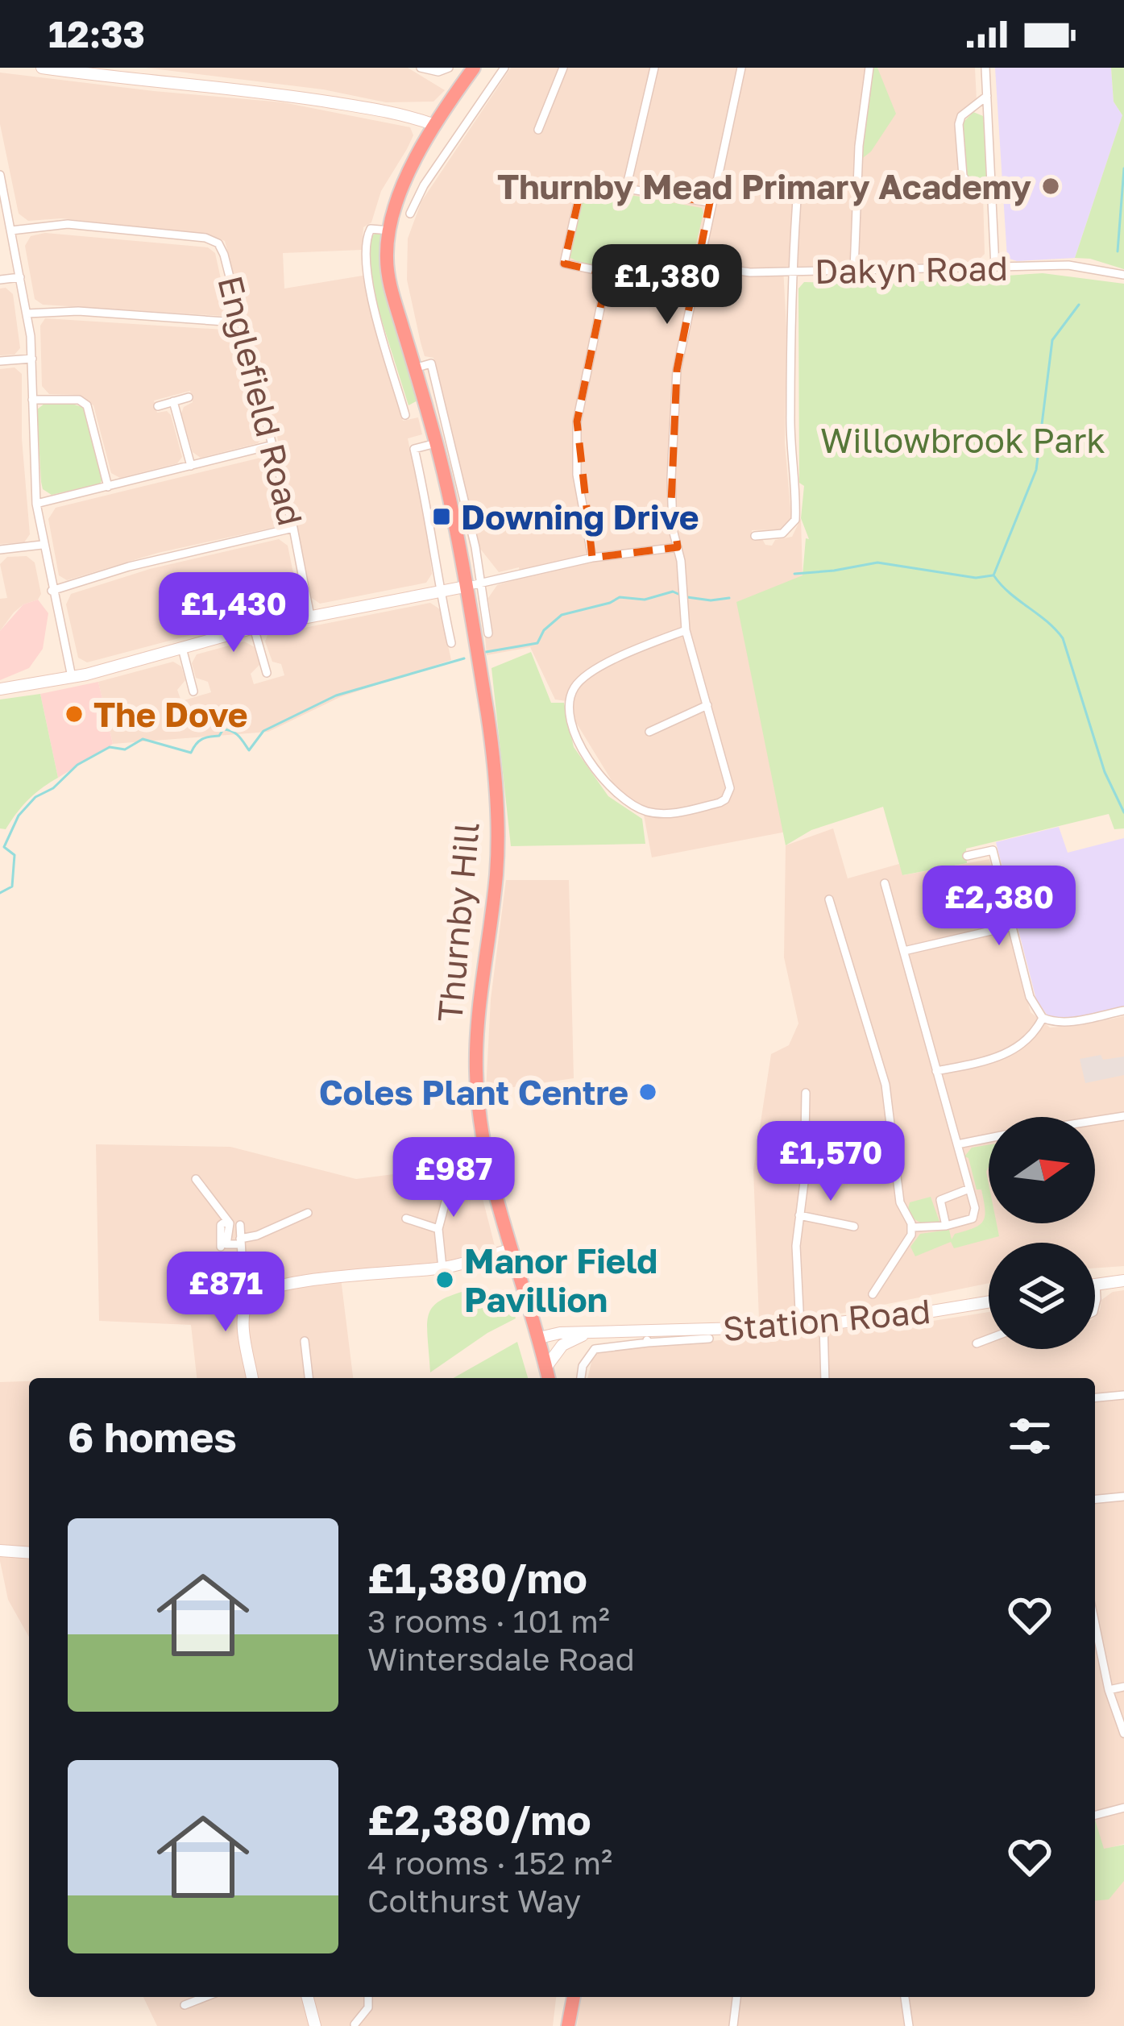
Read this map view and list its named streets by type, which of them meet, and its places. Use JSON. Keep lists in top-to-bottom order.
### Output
{
  "streets": {
    "highway": ["Thurnby Hill"],
    "street": ["Dakyn Road", "Englefield Road", "Station Road"]
  },
  "crossings": [
    ["Thurnby Hill", "Station Road"]
  ],
  "parks": ["Willowbrook Park"],
  "places": {
    "other": [
      "Thurnby Mead Primary Academy",
      "The Dove",
      "Coles Plant Centre",
      "Manor Field Pavillion"
    ],
    "transit": ["Downing Drive"]
  },
  "north": "right",
  "page": {
    "status": "12:33",
    "price": [
      "£1,380",
      "£1,430",
      "£2,380",
      "£1,570",
      "£987",
      "£871"
    ],
    "heading": "6 homes",
    "list": [
      {
        "name": "£1,380/mo",
        "note": "3 rooms · 101 m² · Wintersdale Road"
      },
      {
        "name": "£2,380/mo",
        "note": "4 rooms · 152 m² · Colthurst Way"
      }
    ]
  }
}
